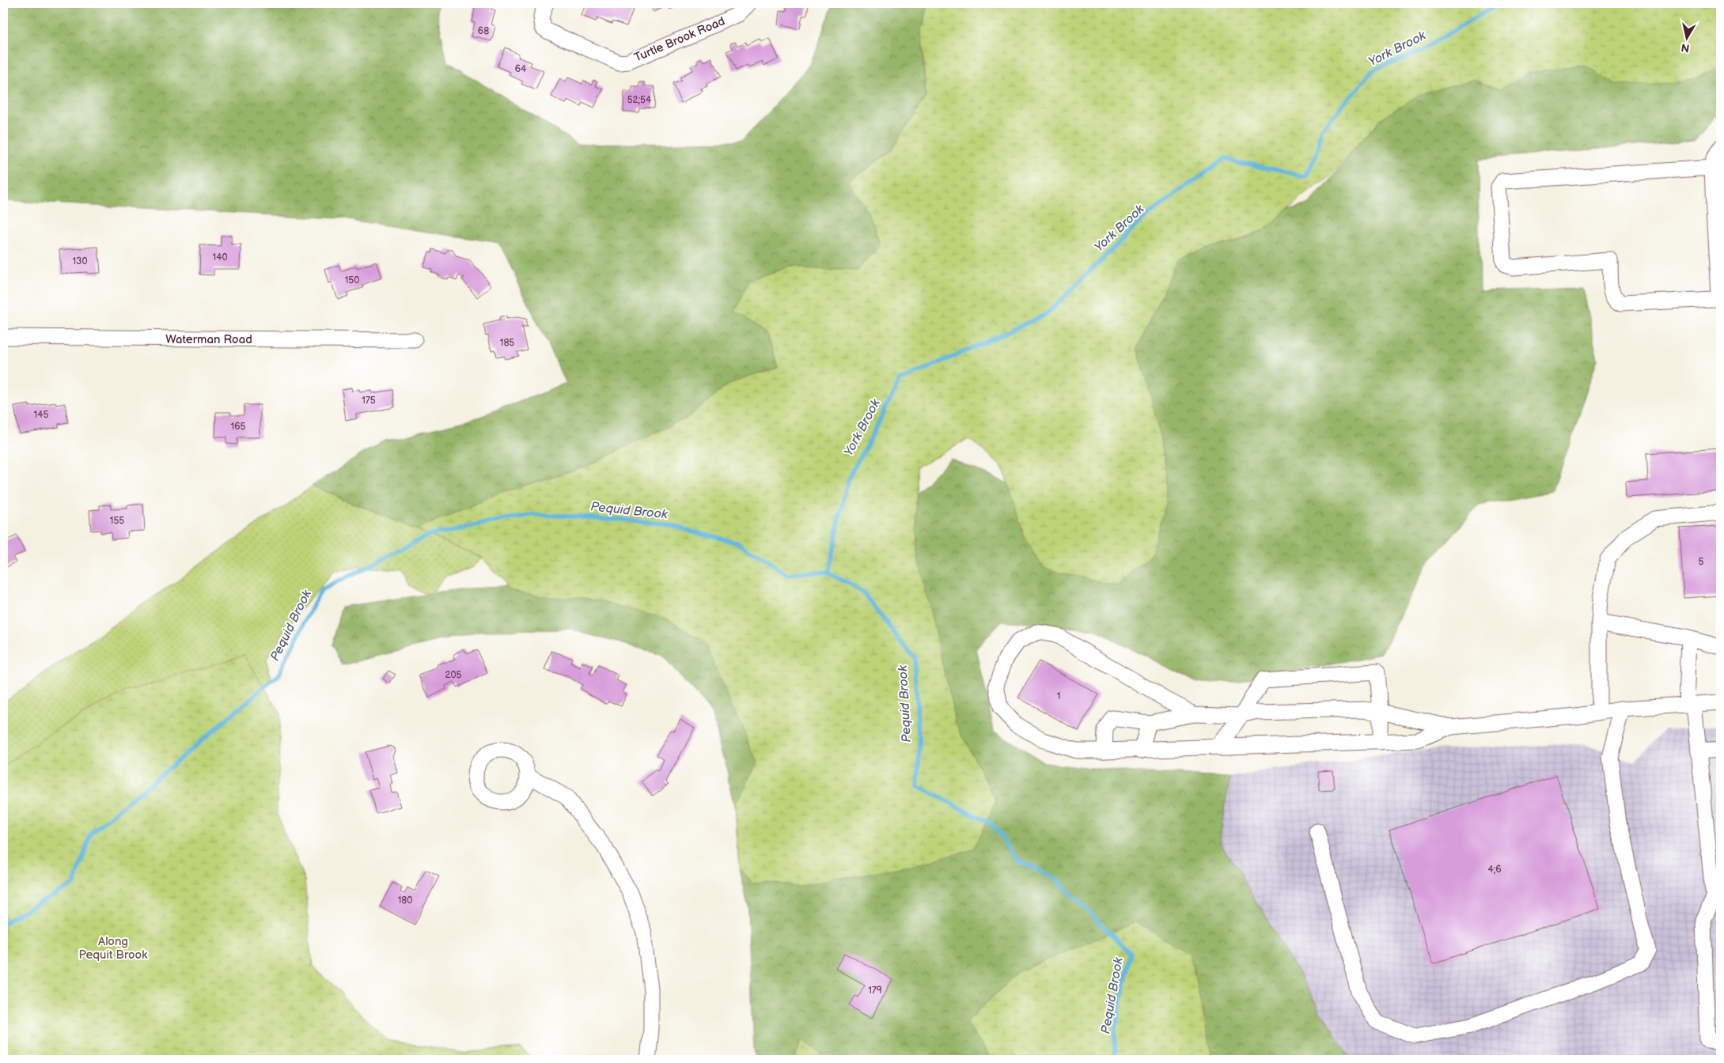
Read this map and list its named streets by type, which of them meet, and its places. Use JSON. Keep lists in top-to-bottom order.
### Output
{
  "streets": {
    "street": ["Turtle Brook Road", "Waterman Road"]
  },
  "water": ["York Brook", "Pequid Brook"],
  "parks": ["Along Pequit Brook"],
  "house_numbers": [
    "68",
    "64",
    "52;54",
    "140",
    "130",
    "150",
    "185",
    "175",
    "145",
    "165",
    "155",
    "5",
    "205",
    "1",
    "4;6",
    "180",
    "179"
  ],
  "north": "bottom"
}
